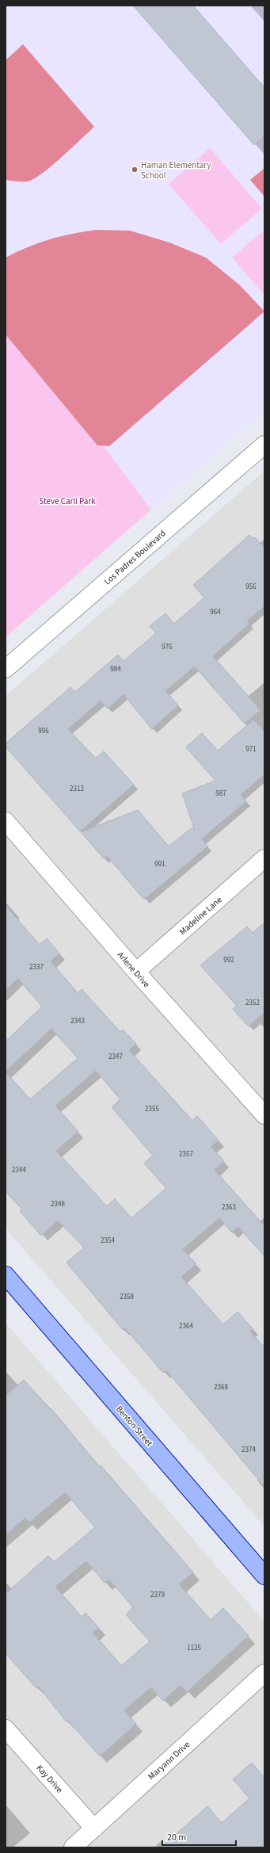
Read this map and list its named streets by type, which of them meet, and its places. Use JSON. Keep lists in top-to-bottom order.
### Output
{
  "streets": {
    "main road": ["Benton Street"],
    "street": [
      "Los Padres Boulevard",
      "Madeline Lane",
      "Arlene Drive",
      "Maryann Drive",
      "Kay Drive"
    ]
  },
  "crossings": [
    ["Madeline Lane", "Arlene Drive"],
    ["Maryann Drive", "Kay Drive"]
  ],
  "parks": ["Steve Carli Park"],
  "places": ["Haman Elementary School"],
  "house_numbers": [
    "956",
    "964",
    "976",
    "984",
    "996",
    "971",
    "2312",
    "987",
    "991",
    "992",
    "2337",
    "2352",
    "2343",
    "2347",
    "2355",
    "2357",
    "2344",
    "2348",
    "2363",
    "2354",
    "2358",
    "2364",
    "2368",
    "2374",
    "2379",
    "1125"
  ],
  "scale_bar": "20 m"
}
